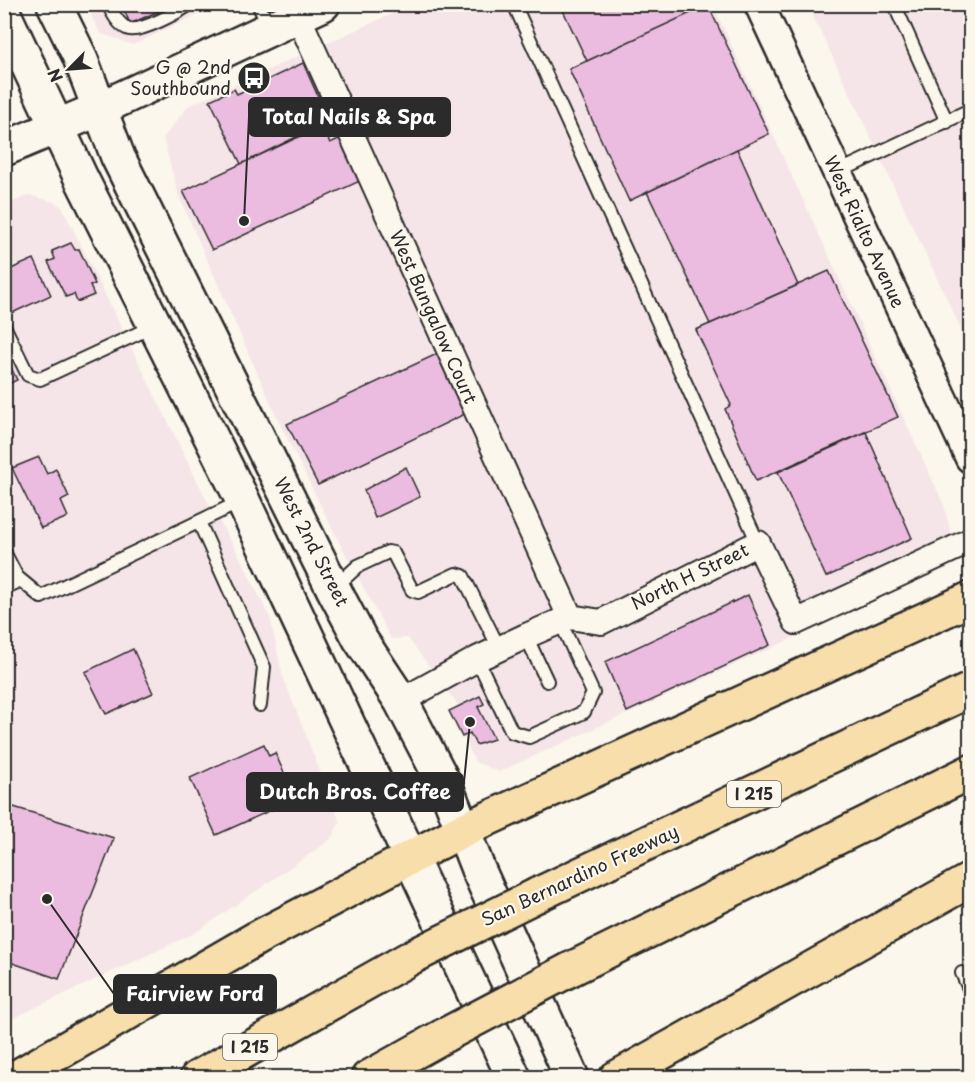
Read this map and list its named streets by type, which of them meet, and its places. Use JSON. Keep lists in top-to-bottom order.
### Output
{
  "streets": {
    "highway": ["I 215", "San Bernardino Freeway"],
    "main road": ["West 2nd Street"],
    "street": ["West Rialto Avenue", "West Bungalow Court", "North H Street"]
  },
  "crossings": [
    ["West Bungalow Court", "North H Street"]
  ],
  "places": {
    "bus stop": ["G @ 2nd Southbound"],
    "other": ["Total Nails & Spa", "Dutch Bros. Coffee", "Fairview Ford"]
  },
  "north": "bottom left"
}
